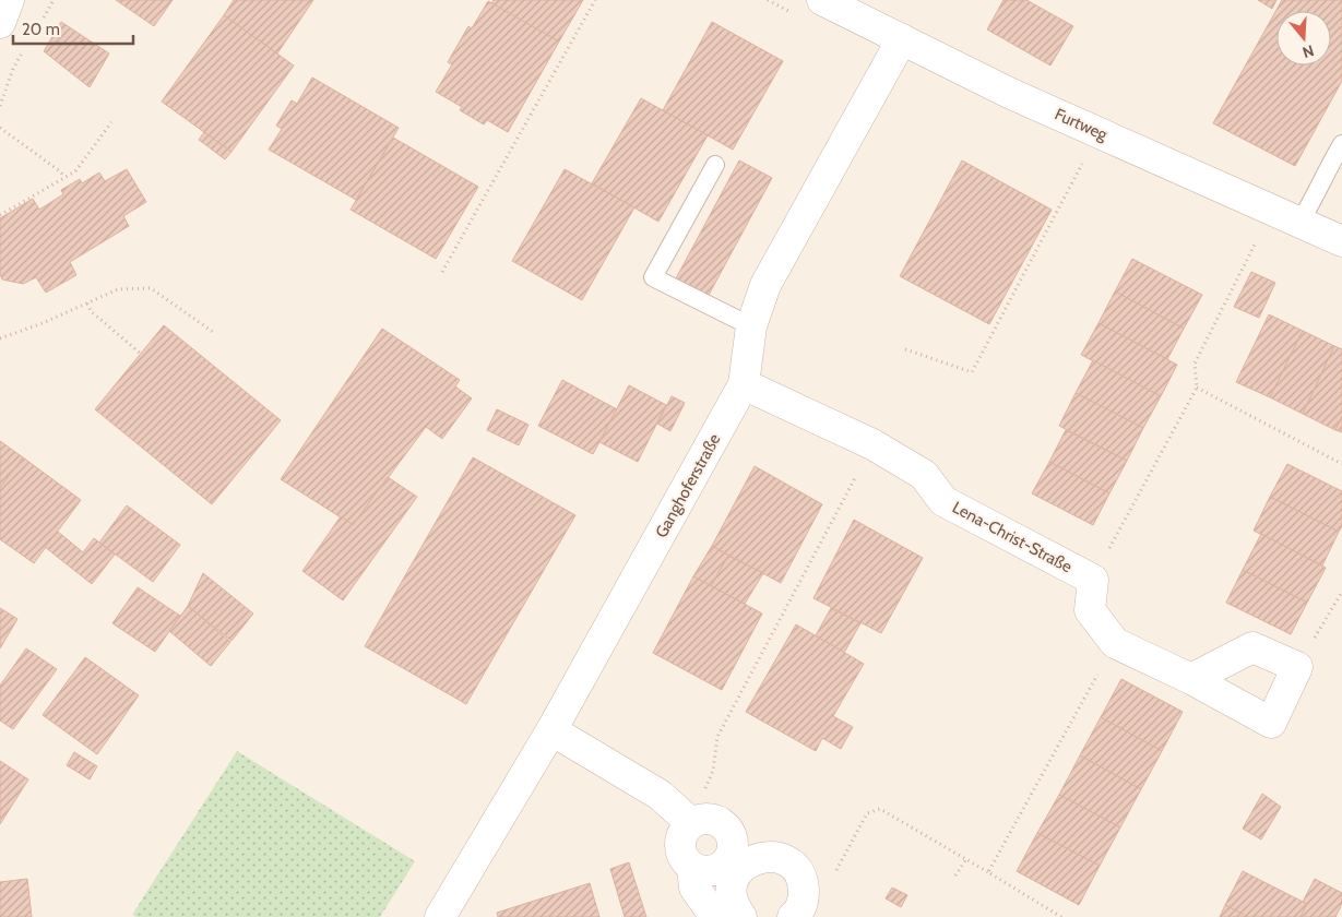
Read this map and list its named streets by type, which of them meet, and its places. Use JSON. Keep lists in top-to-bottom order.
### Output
{
  "streets": {
    "street": ["Furtweg", "Ganghoferstraße", "Lena-Christ-Straße"]
  },
  "crossings": [
    ["Furtweg", "Ganghoferstraße"],
    ["Ganghoferstraße", "Lena-Christ-Straße"]
  ],
  "scale_bar": "20 m",
  "north": "bottom"
}
